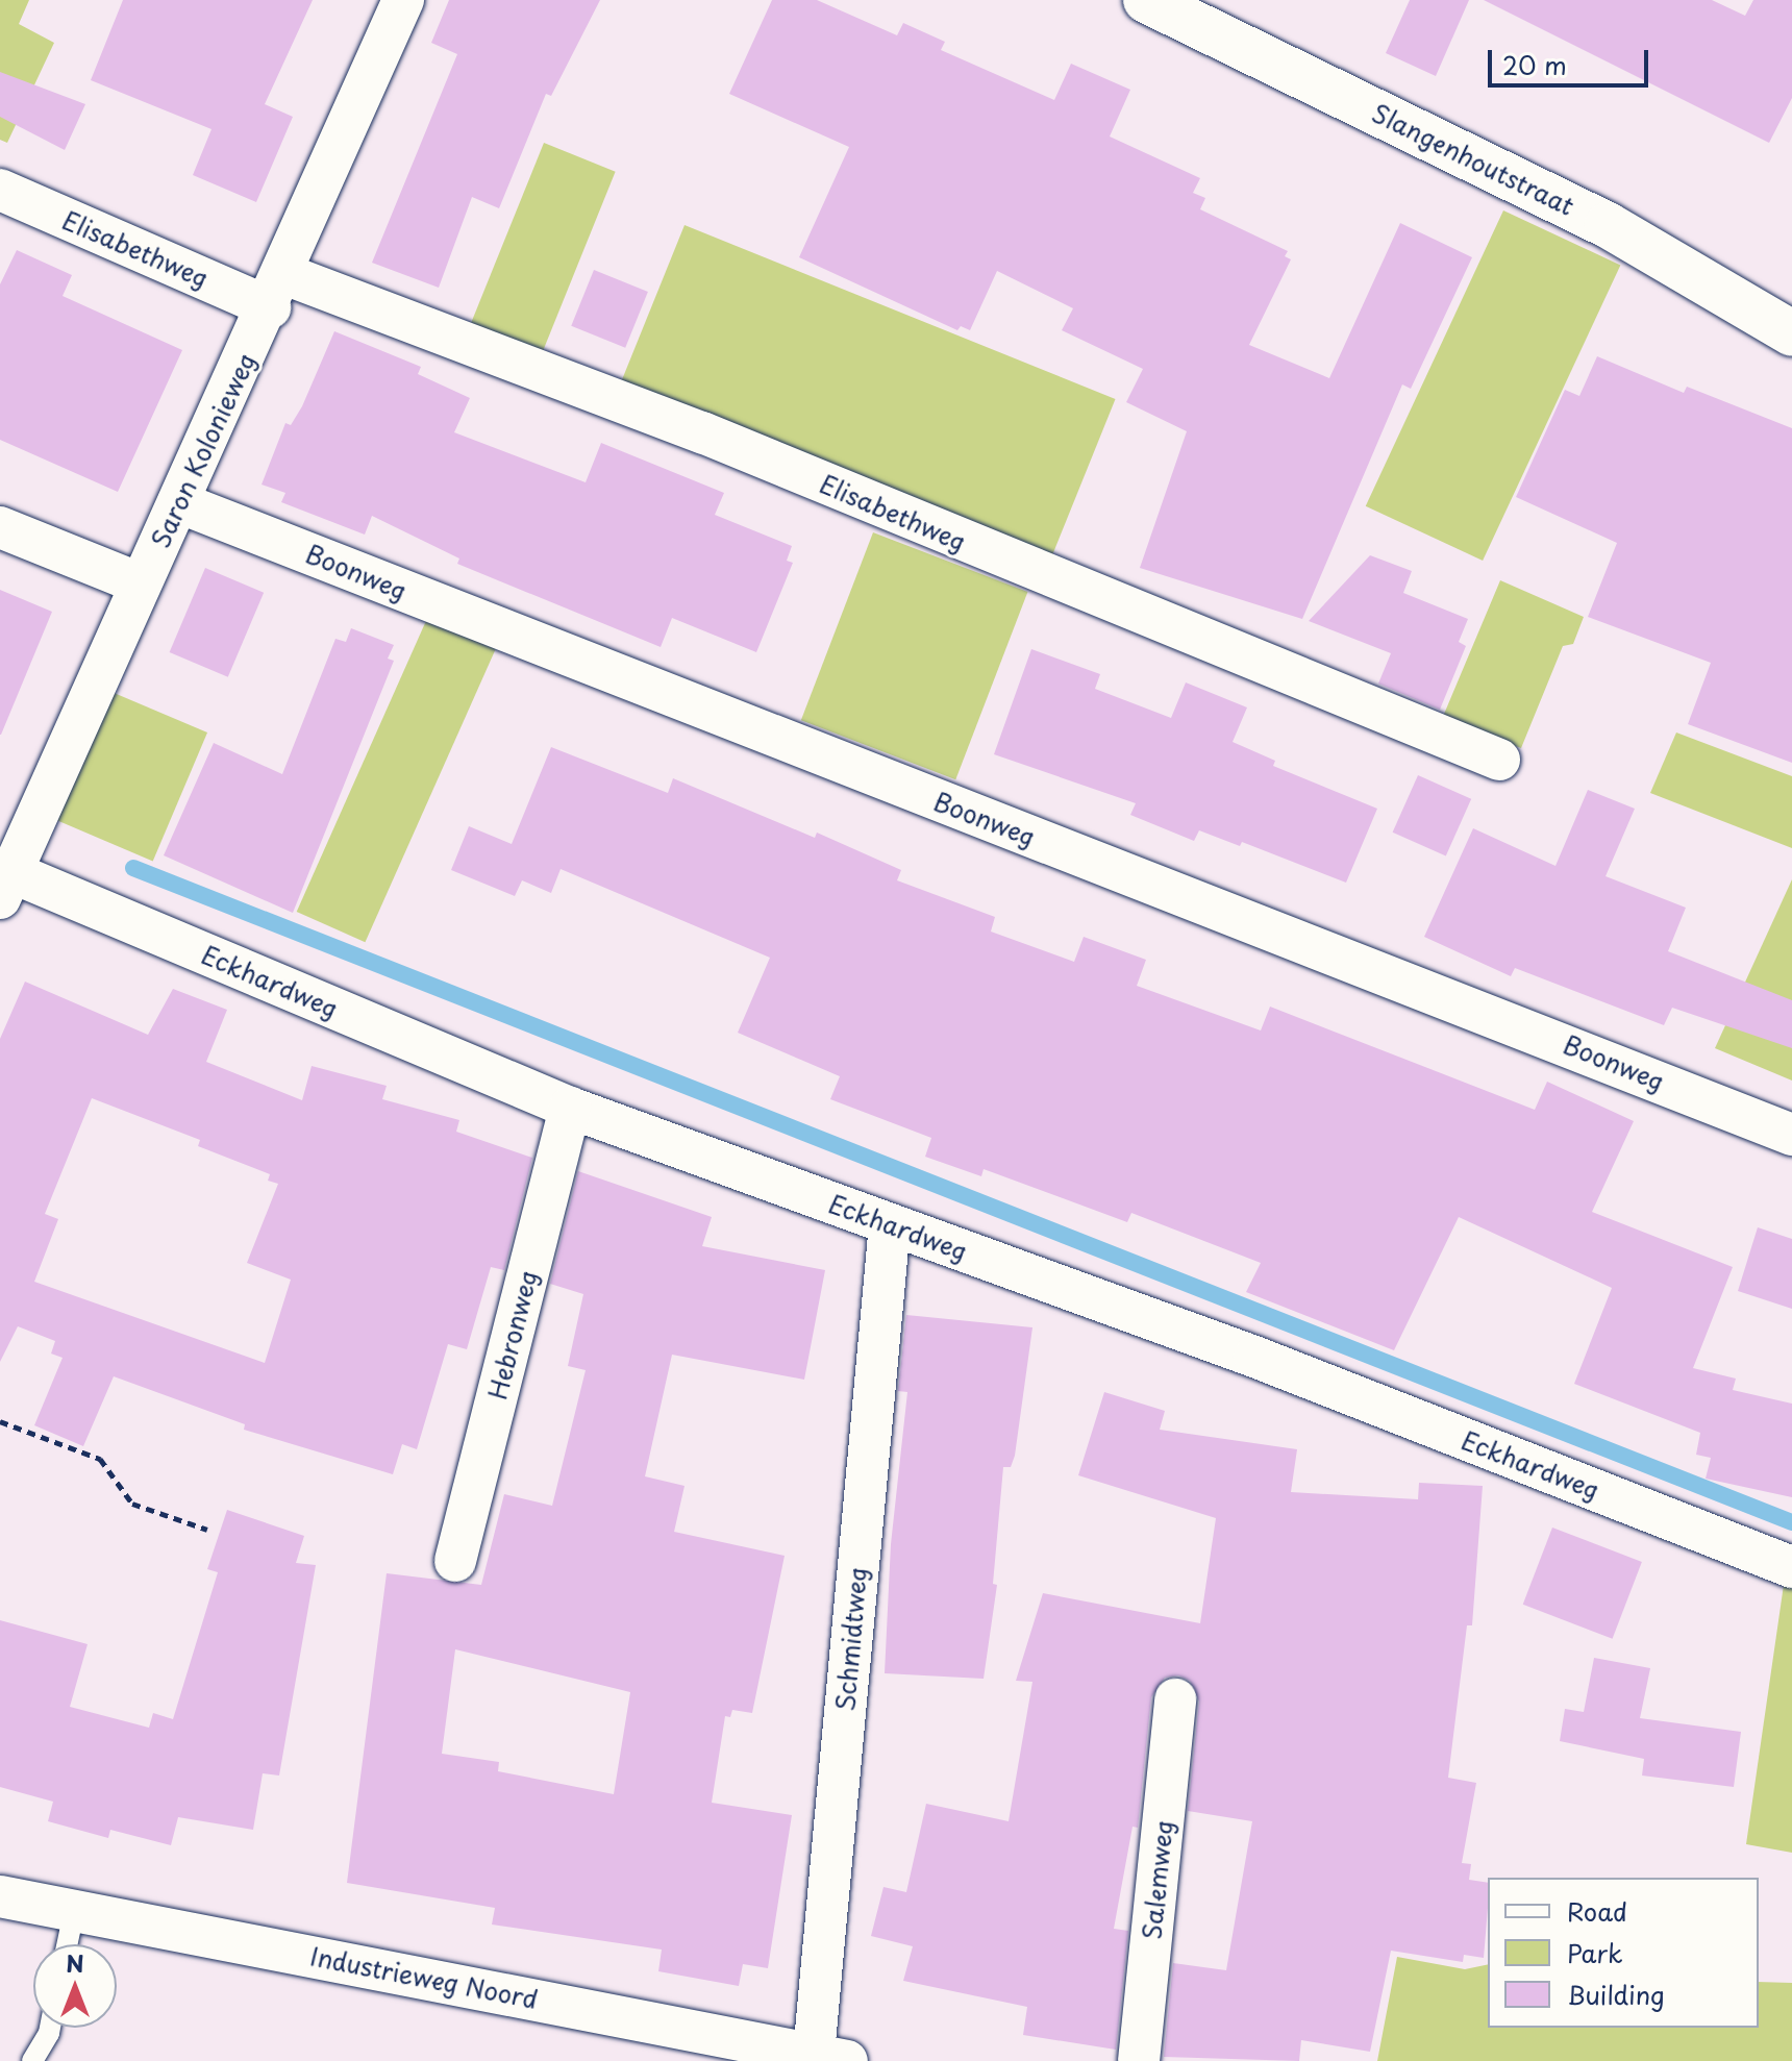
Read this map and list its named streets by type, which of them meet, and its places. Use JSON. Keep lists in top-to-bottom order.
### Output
{
  "streets": {
    "street": [
      "Slangenhoutstraat",
      "Elisabethweg",
      "Saron Kolonieweg",
      "Boonweg",
      "Eckhardweg",
      "Hebronweg",
      "Schmidtweg",
      "Salemweg",
      "Industrieweg Noord"
    ]
  },
  "crossings": [
    ["Elisabethweg", "Saron Kolonieweg"],
    ["Saron Kolonieweg", "Boonweg"],
    ["Saron Kolonieweg", "Eckhardweg"],
    ["Eckhardweg", "Hebronweg"],
    ["Eckhardweg", "Schmidtweg"],
    ["Schmidtweg", "Industrieweg Noord"]
  ],
  "legend": ["Road", "Park", "Building"],
  "scale_bar": "20 m",
  "north": "top"
}
